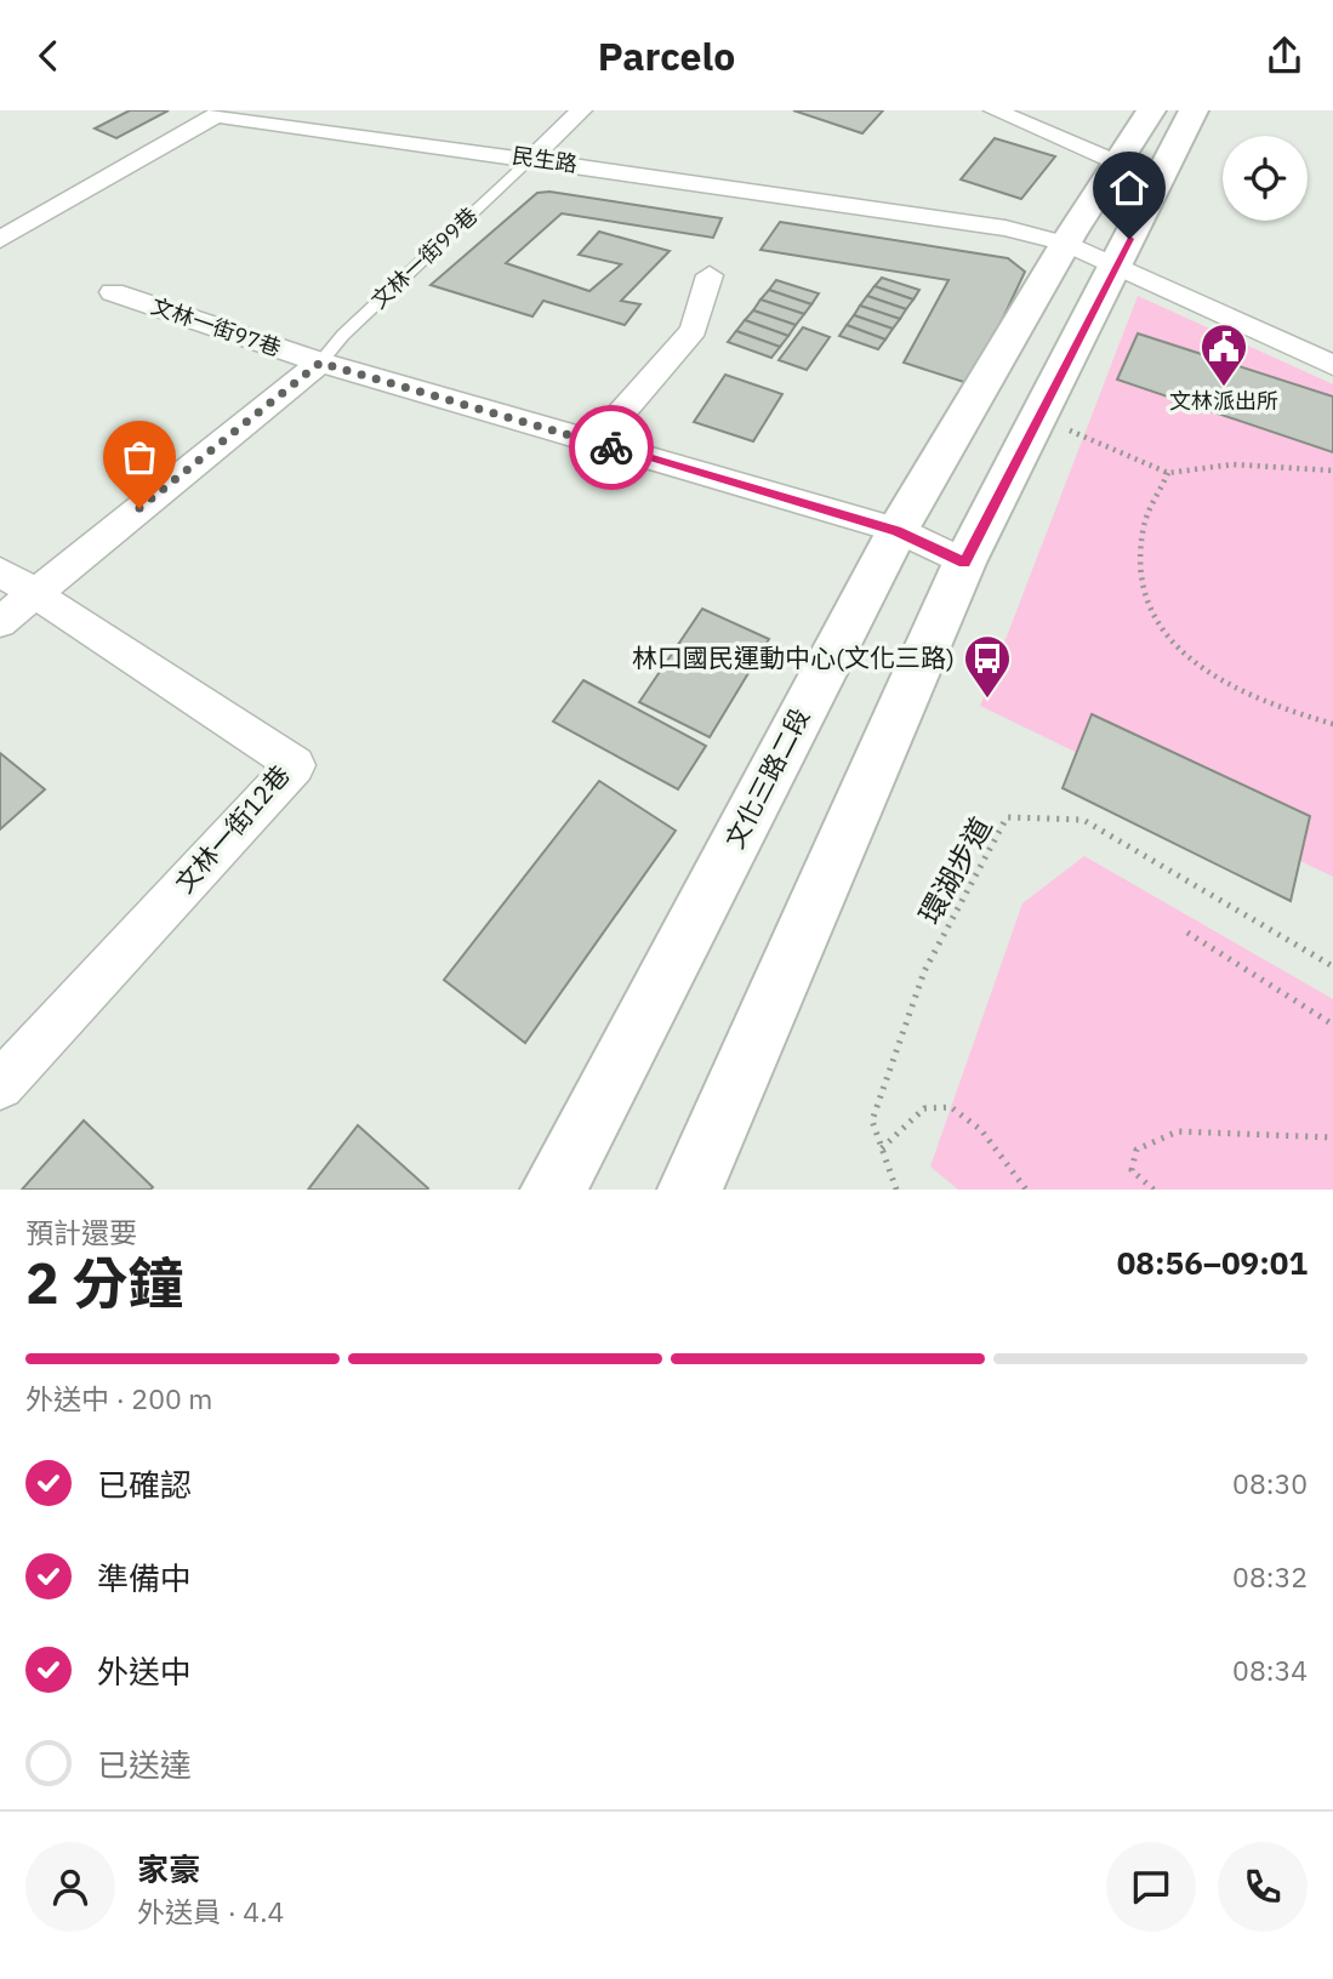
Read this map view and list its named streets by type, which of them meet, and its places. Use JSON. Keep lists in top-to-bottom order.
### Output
{
  "streets": {
    "street": [
      "民生路",
      "文林一街97巷",
      "文化三路二段",
      "文林一街12巷"
    ],
    "lane": ["文林一街99巷"],
    "path": ["環湖步道"]
  },
  "crossings": [
    ["民生路", "文林一街99巷"],
    ["民生路", "文化三路二段"],
    ["文林一街99巷", "文林一街97巷"],
    ["文林一街97巷", "文化三路二段"]
  ],
  "places": {
    "public building": ["文林派出所"],
    "bus stop": ["林口國民運動中心(文化三路)"]
  },
  "page": {
    "header": "Parcelo",
    "heading": ["2 分鐘", "預計還要", "08:56–09:01"],
    "panel": ["家豪", "外送員 · 4.4"],
    "bar": "外送中 · 200 m",
    "list": [
      ["已確認", "08:30"],
      ["準備中", "08:32"],
      ["外送中", "08:34"],
      "已送達"
    ]
  }
}
